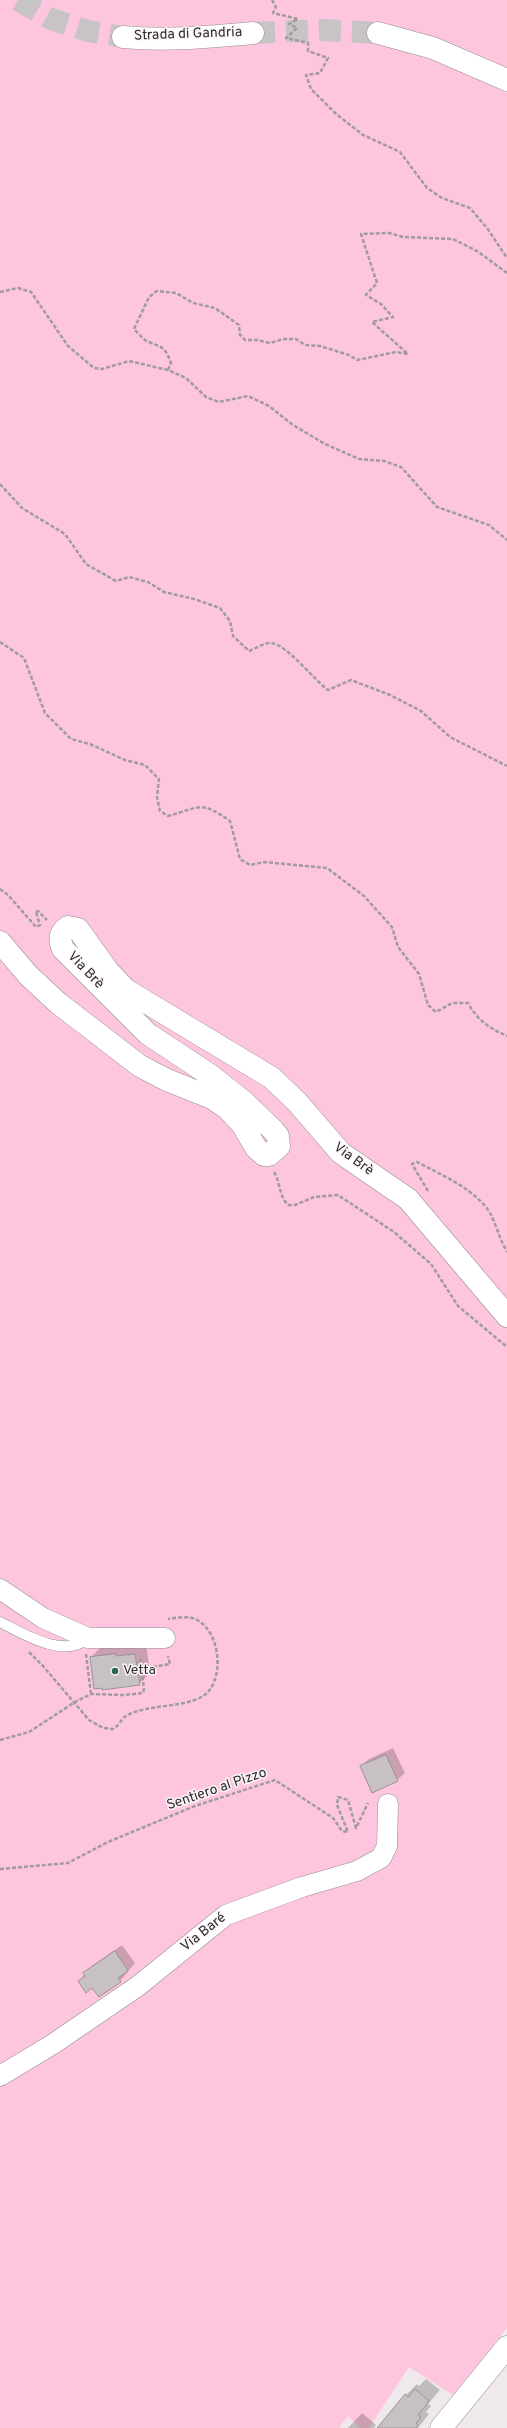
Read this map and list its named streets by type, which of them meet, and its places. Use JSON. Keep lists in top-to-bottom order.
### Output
{
  "streets": {
    "street": ["Strada di Gandria", "Via Brè", "Via Baré"],
    "path": ["Sentiero al Pizzo"]
  },
  "crossings": [
    ["Sentiero al Pizzo", "Via Baré"]
  ],
  "places": ["Vetta"]
}
